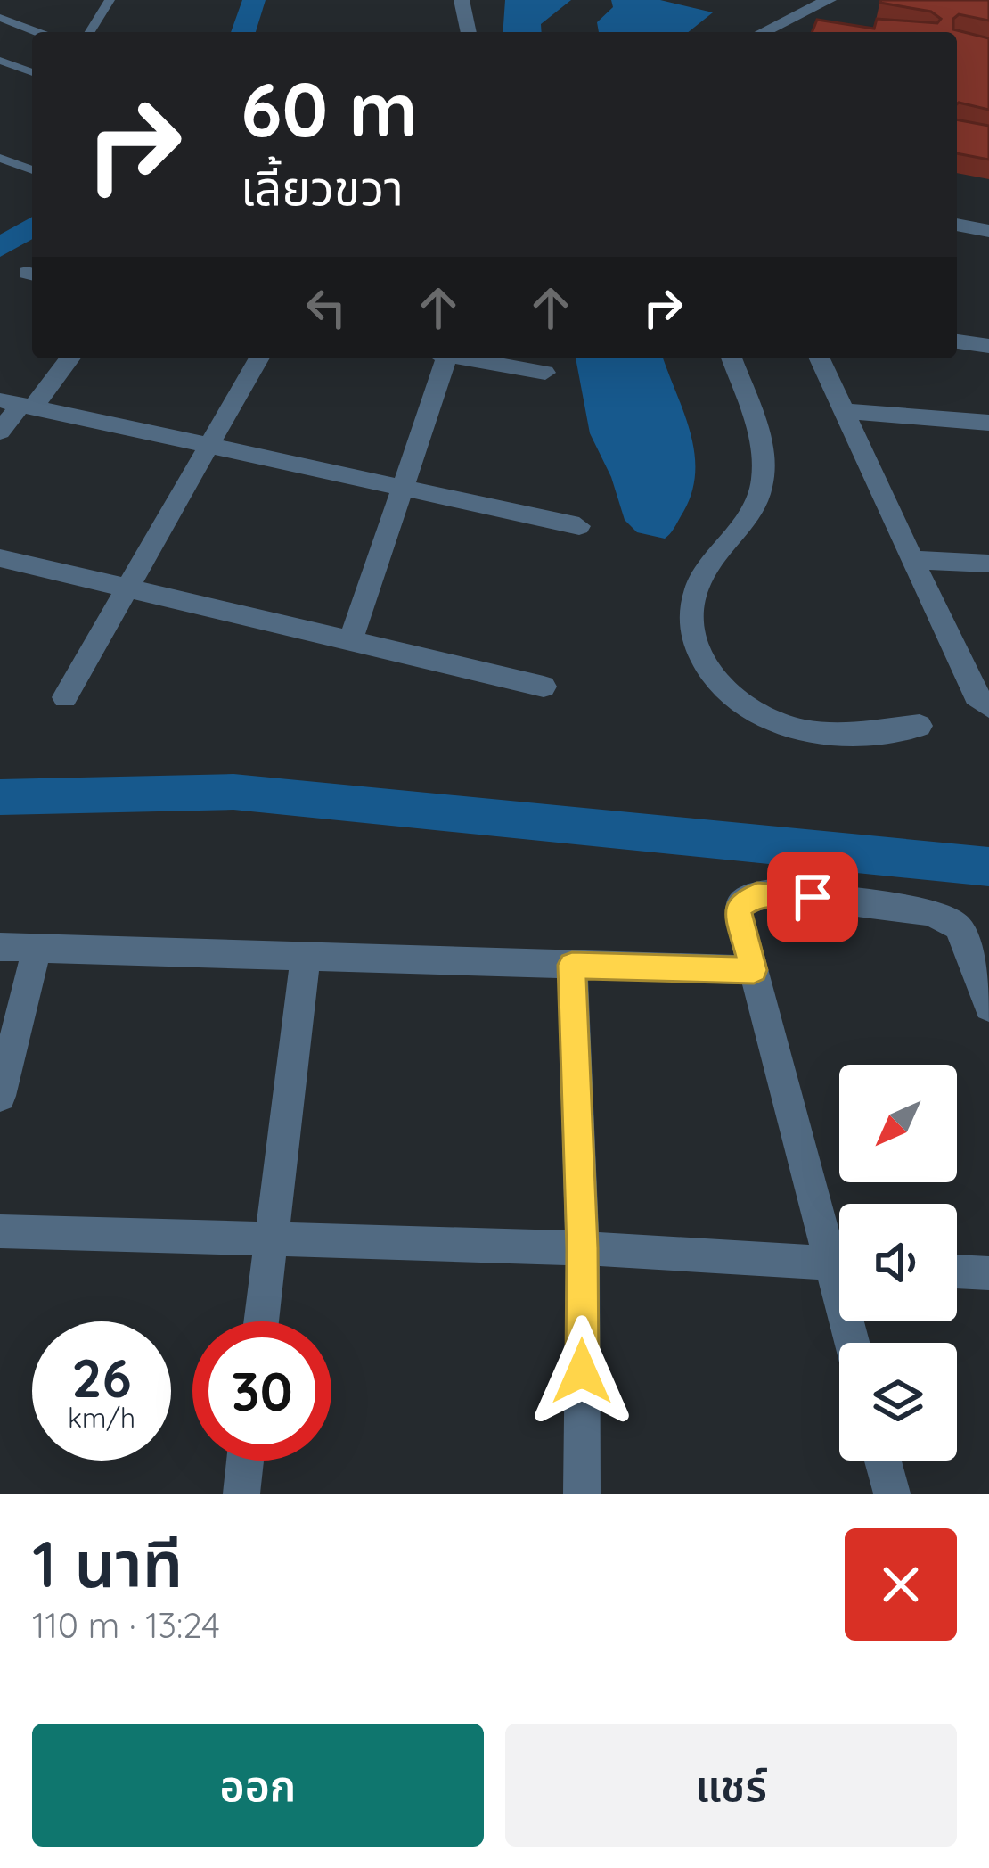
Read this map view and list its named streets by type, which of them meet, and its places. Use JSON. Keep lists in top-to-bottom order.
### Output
{
  "north": "bottom left",
  "page": {
    "turn": ["60 m", "เลี้ยวขวา"],
    "speed": "26 km/h",
    "limit": "30",
    "heading": ["1 นาที", "110 m · 13:24"],
    "buttons": ["ออก", "แชร์"]
  }
}
